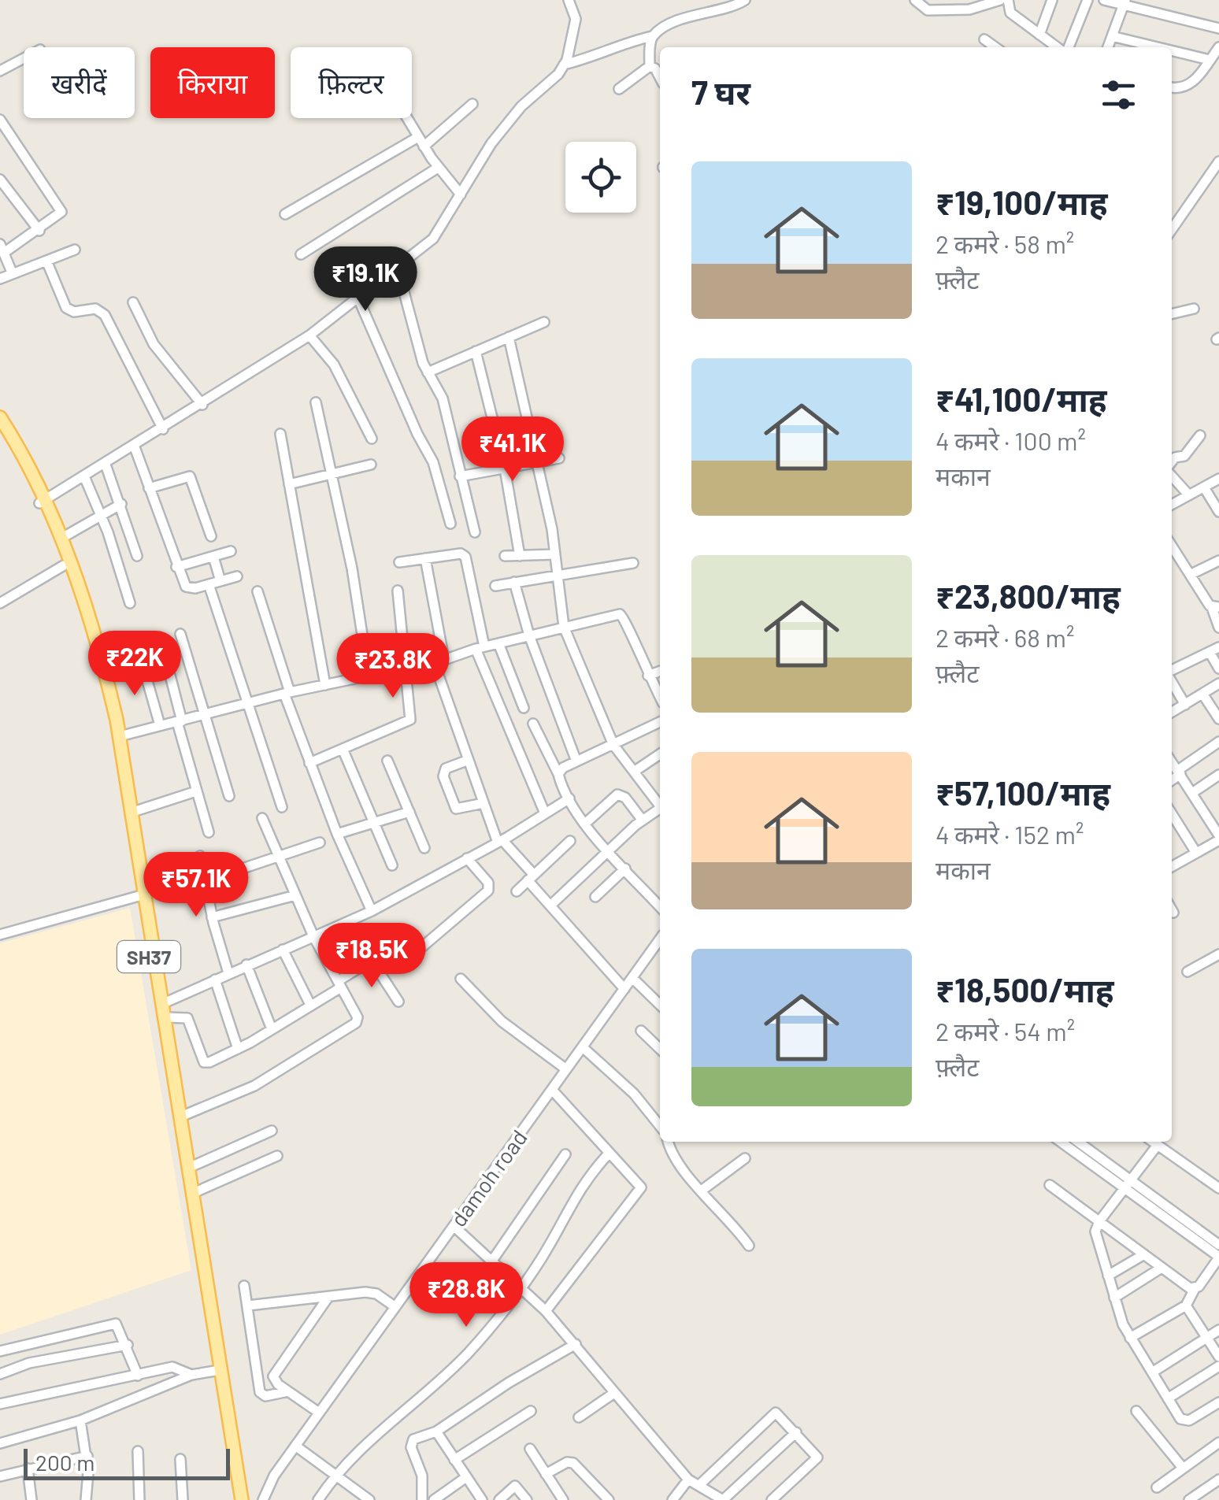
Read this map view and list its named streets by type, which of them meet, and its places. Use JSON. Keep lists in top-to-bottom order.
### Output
{
  "streets": {
    "main road": ["SH37"],
    "street": ["damoh road"]
  },
  "scale_bar": "200 m",
  "page": {
    "chip": ["खरीदें", "किराया", "फ़िल्टर"],
    "heading": "7 घर",
    "list": [
      {
        "name": "₹19,100/माह",
        "note": "2 कमरे · 58 m² · फ़्लैट"
      },
      {
        "name": "₹41,100/माह",
        "note": "4 कमरे · 100 m² · मकान"
      },
      {
        "name": "₹23,800/माह",
        "note": "2 कमरे · 68 m² · फ़्लैट"
      },
      {
        "name": "₹57,100/माह",
        "note": "4 कमरे · 152 m² · मकान"
      },
      {
        "name": "₹18,500/माह",
        "note": "2 कमरे · 54 m² · फ़्लैट"
      }
    ],
    "price": [
      "₹19.1K",
      "₹41.1K",
      "₹22K",
      "₹23.8K",
      "₹57.1K",
      "₹18.5K",
      "₹28.8K"
    ],
    "scale": "200 m"
  }
}
